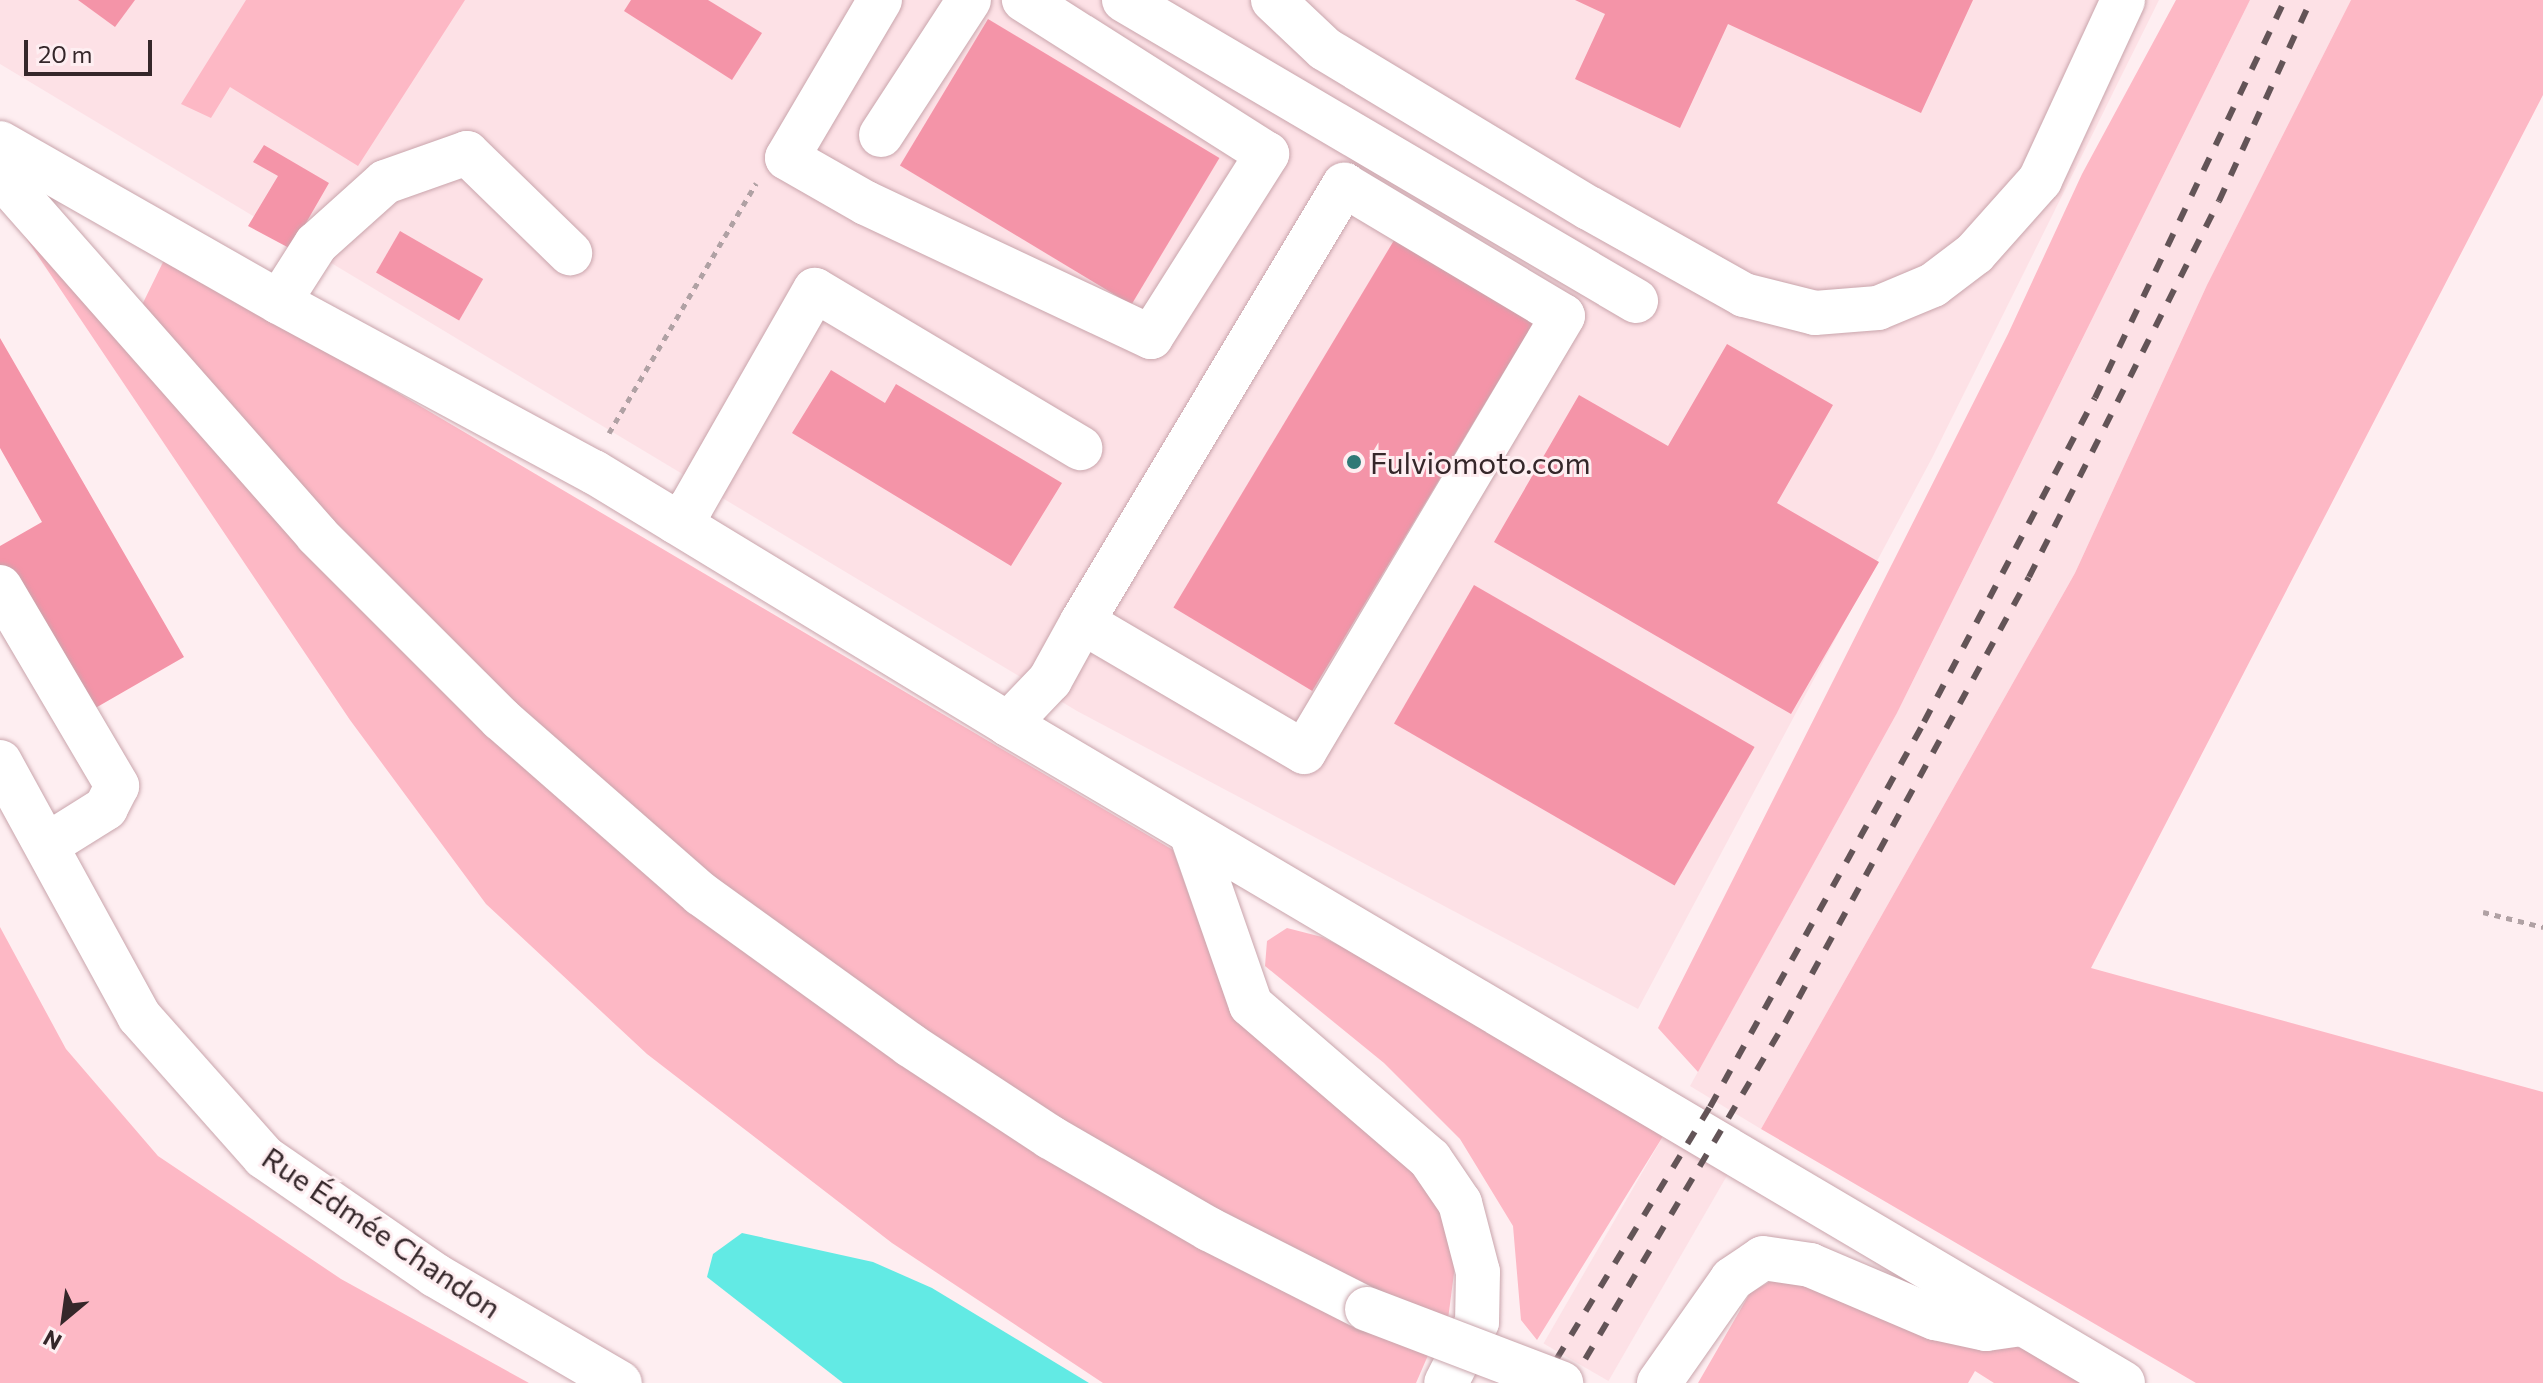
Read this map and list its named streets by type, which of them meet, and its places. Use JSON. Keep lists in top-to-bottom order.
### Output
{
  "streets": {
    "street": ["Rue Édmée Chandon"]
  },
  "places": ["Fulviomoto.com"],
  "scale_bar": "20 m",
  "north": "bottom left"
}
